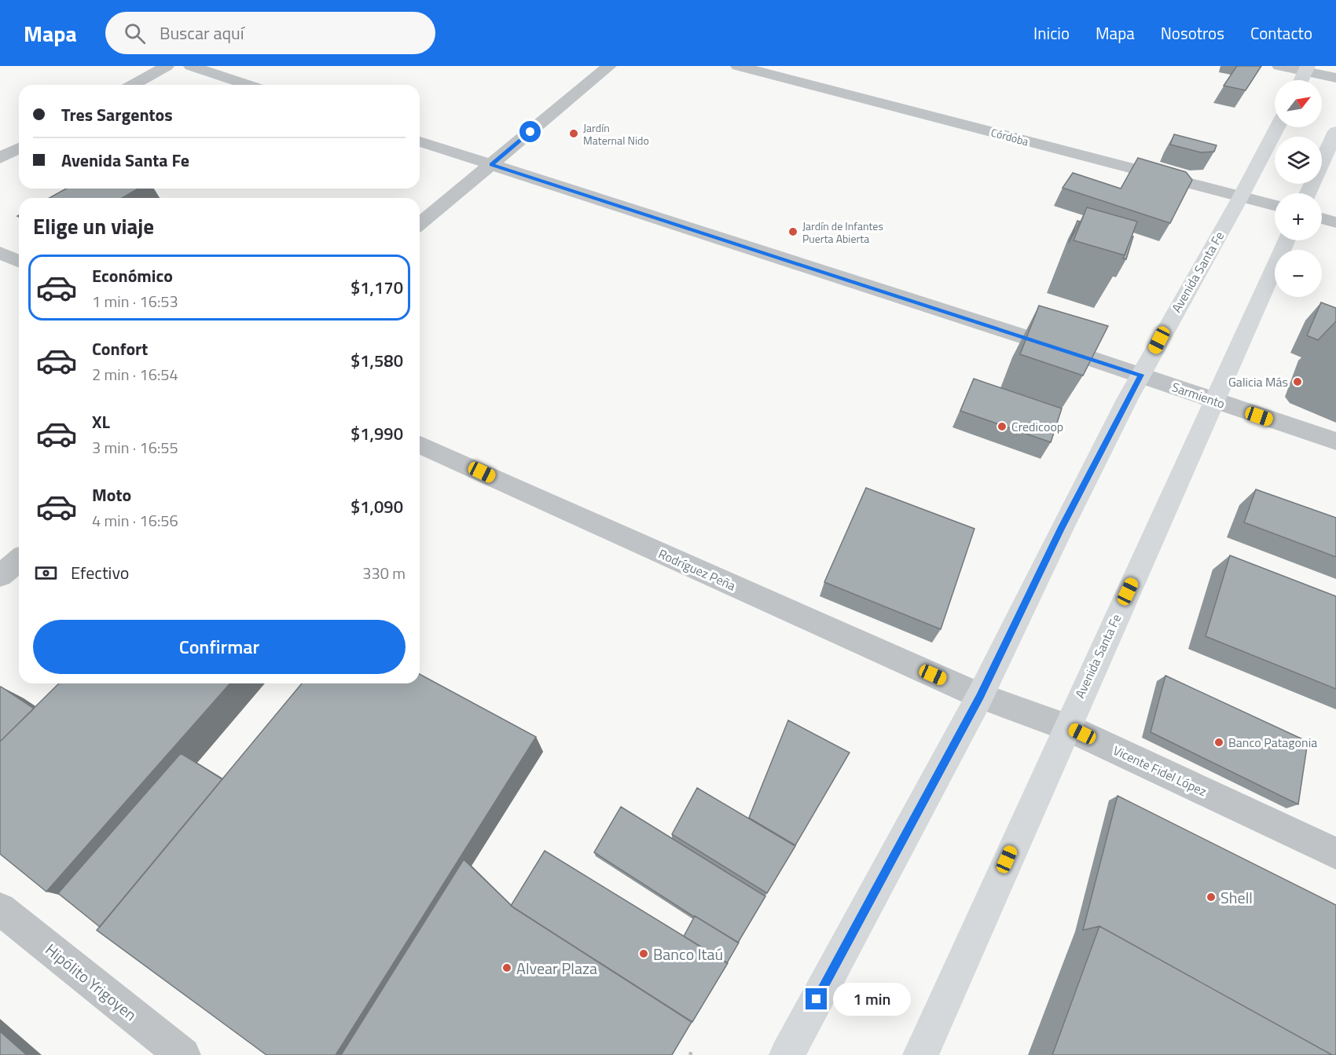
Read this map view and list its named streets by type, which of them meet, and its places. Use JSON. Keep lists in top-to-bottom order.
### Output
{
  "streets": {
    "main road": ["Avenida Santa Fe"],
    "street": [
      "Córdoba",
      "Sarmiento",
      "Rodríguez Peña",
      "Vicente Fidel López",
      "Hipólito Yrigoyen"
    ]
  },
  "crossings": [
    ["Córdoba", "Avenida Santa Fe"],
    ["Avenida Santa Fe", "Sarmiento"],
    ["Avenida Santa Fe", "Rodríguez Peña"],
    ["Avenida Santa Fe", "Vicente Fidel López"],
    ["Rodríguez Peña", "Vicente Fidel López"]
  ],
  "places": [
    "Jardín Maternal Nido",
    "Jardín de Infantes Puerta Abierta",
    "Galicia Más",
    "Credicoop",
    "Banco Patagonia",
    "Shell",
    "Banco Itaú",
    "Alvear Plaza"
  ],
  "north": "top right",
  "page": {
    "header": "Mapa",
    "search": "Buscar aquí",
    "nav": [
      "Inicio",
      "Mapa",
      "Nosotros",
      "Contacto"
    ],
    "map_buttons": ["+", "−"],
    "banner": ["Tres Sargentos", "Avenida Santa Fe"],
    "heading": "Elige un viaje",
    "list": [
      {
        "name": "Económico",
        "note": "1 min · 16:53",
        "value": "$1,170"
      },
      {
        "name": "Confort",
        "note": "2 min · 16:54",
        "value": "$1,580"
      },
      {
        "name": "XL",
        "note": "3 min · 16:55",
        "value": "$1,990"
      },
      {
        "name": "Moto",
        "note": "4 min · 16:56",
        "value": "$1,090"
      }
    ],
    "pay": ["Efectivo", "330 m"],
    "buttons": "Confirmar",
    "bubble": "1 min"
  }
}
